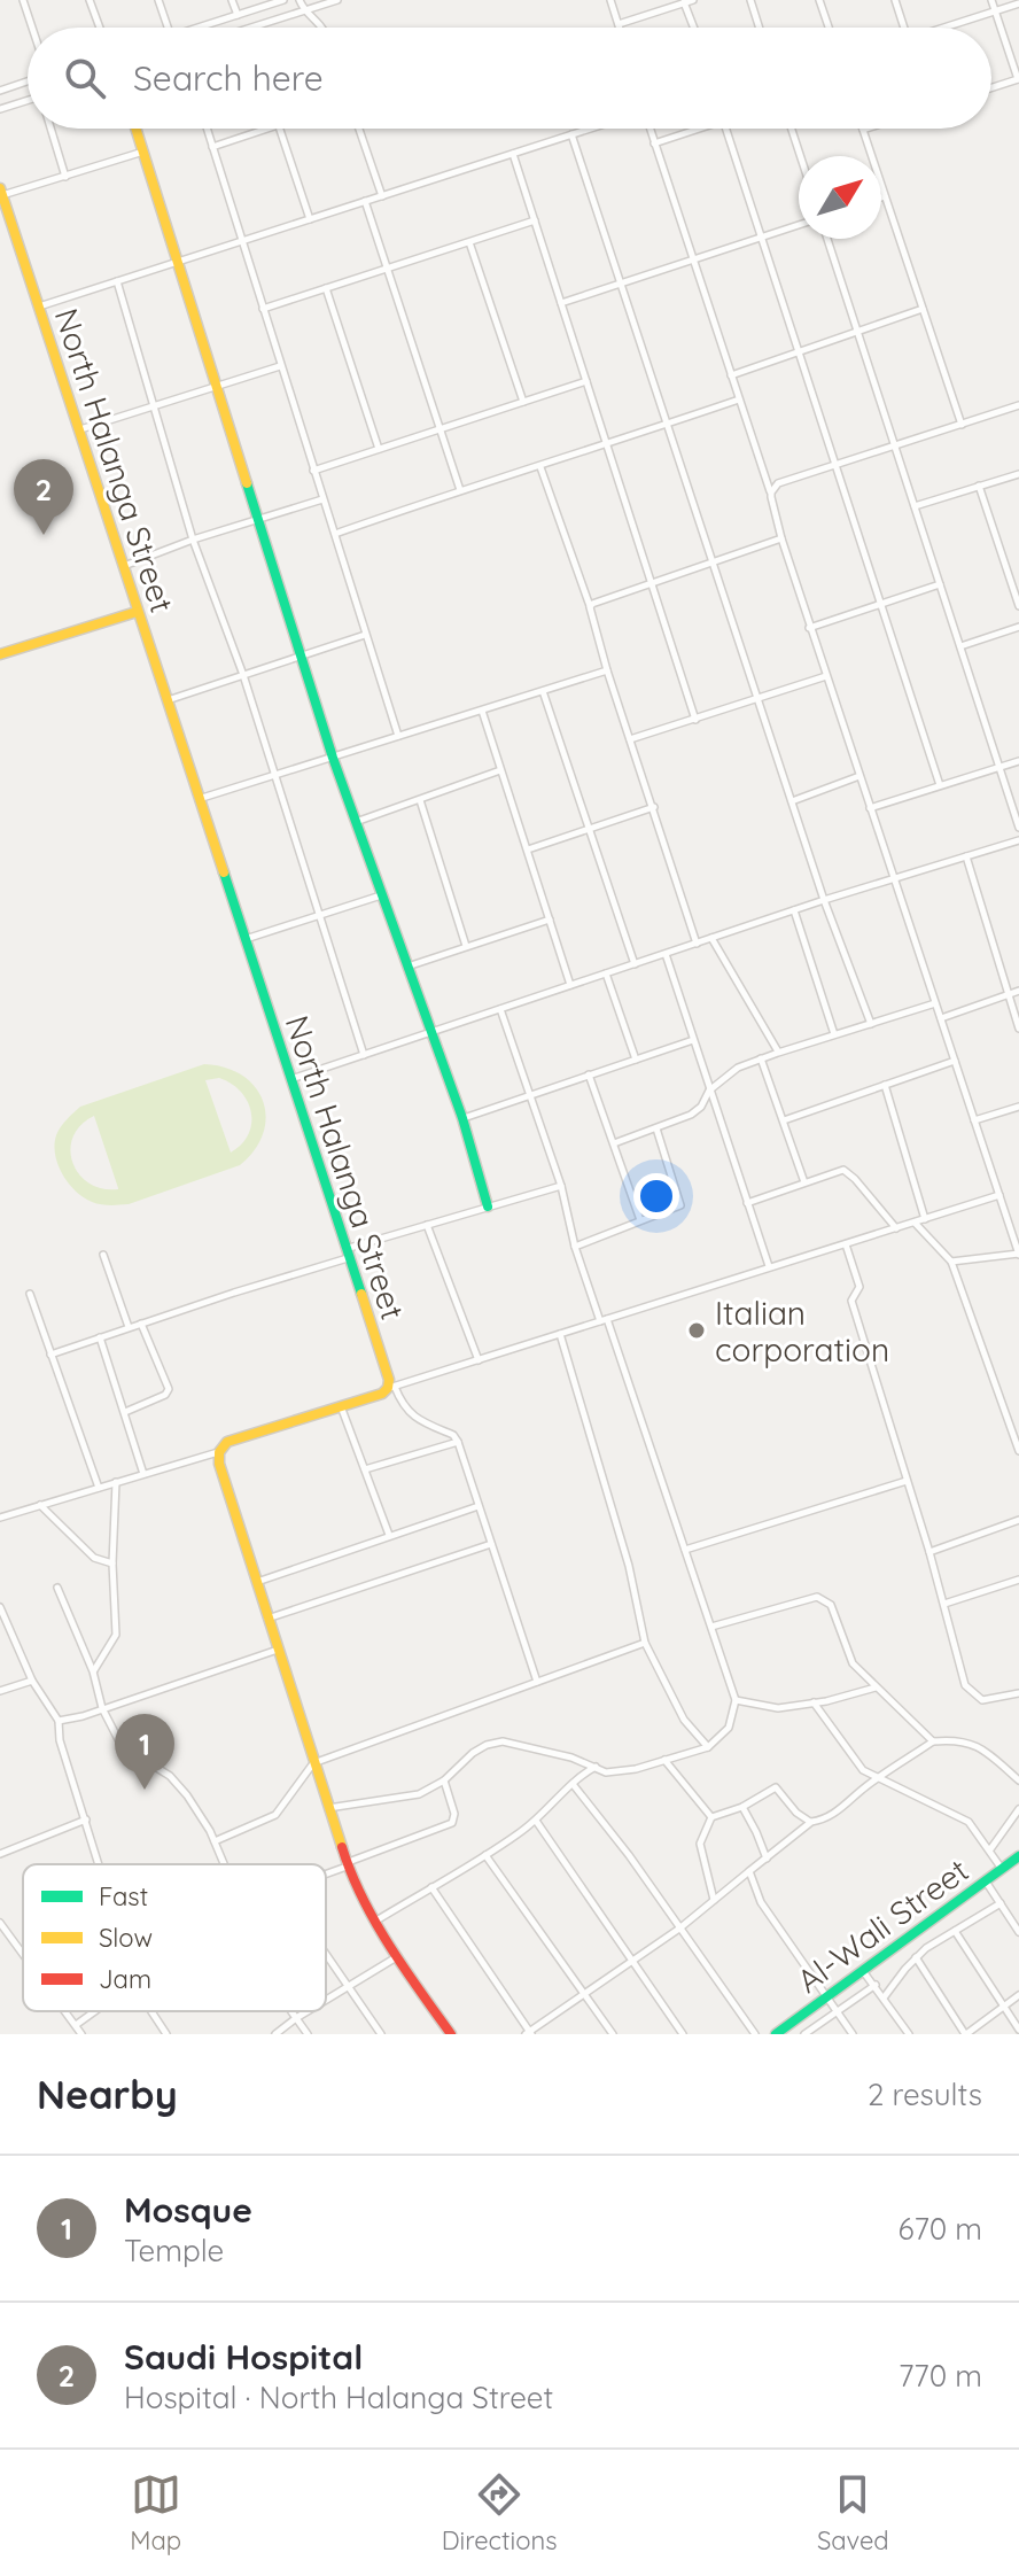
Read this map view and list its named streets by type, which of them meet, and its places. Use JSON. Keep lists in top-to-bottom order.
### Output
{
  "streets": {
    "street": ["North Halanga Street", "Al-Wali Street"]
  },
  "places": ["Italian corporation"],
  "legend": ["Fast", "Slow", "Jam"],
  "north": "top right",
  "page": {
    "search": "Search here",
    "pins": ["2", "1"],
    "heading": ["Nearby", "2 results"],
    "list": [
      {
        "mark": "1",
        "name": "Mosque",
        "note": "Temple",
        "value": "670 m"
      },
      {
        "mark": "2",
        "name": "Saudi Hospital",
        "note": "Hospital · North Halanga Street",
        "value": "770 m"
      }
    ],
    "nav": ["Map", "Directions", "Saved"]
  }
}
